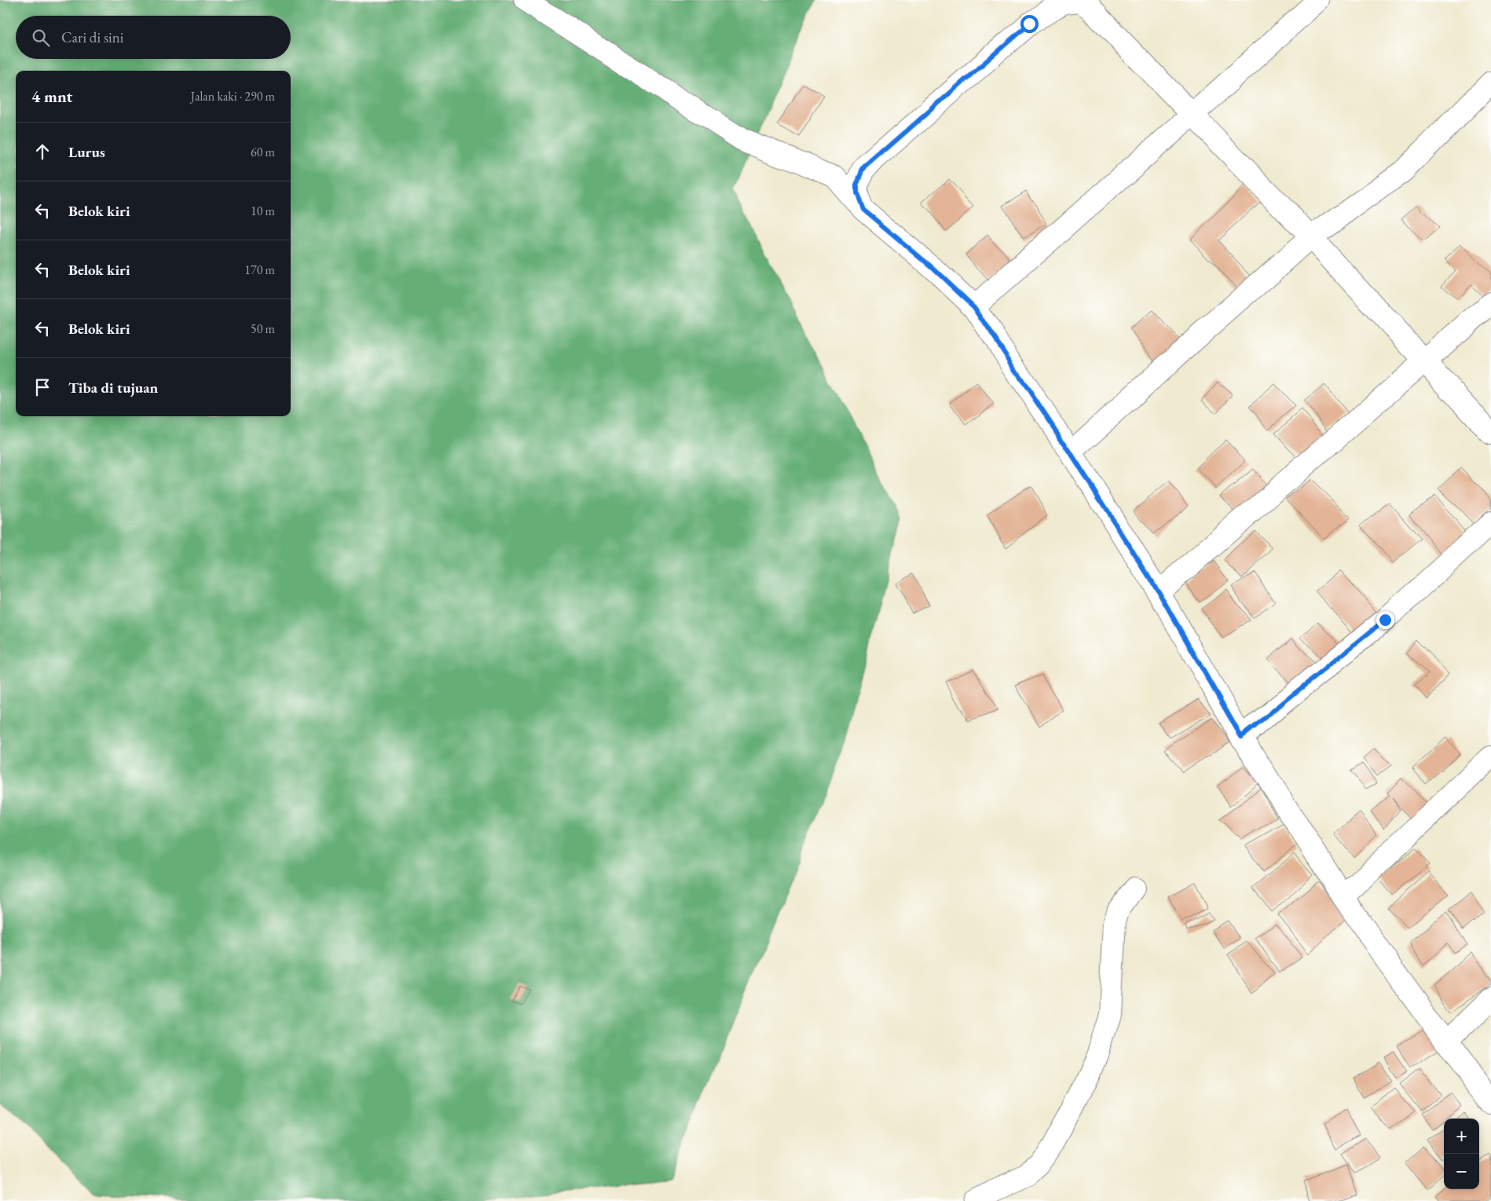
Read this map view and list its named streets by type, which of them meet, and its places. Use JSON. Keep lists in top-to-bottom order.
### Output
{
  "page": {
    "search": "Cari di sini",
    "heading": ["4 mnt", "Jalan kaki · 290 m"],
    "list": [
      ["Lurus", "60 m"],
      ["Belok kiri", "10 m"],
      ["Belok kiri", "170 m"],
      ["Belok kiri", "50 m"],
      "Tiba di tujuan"
    ],
    "map_buttons": ["+", "−"]
  }
}
